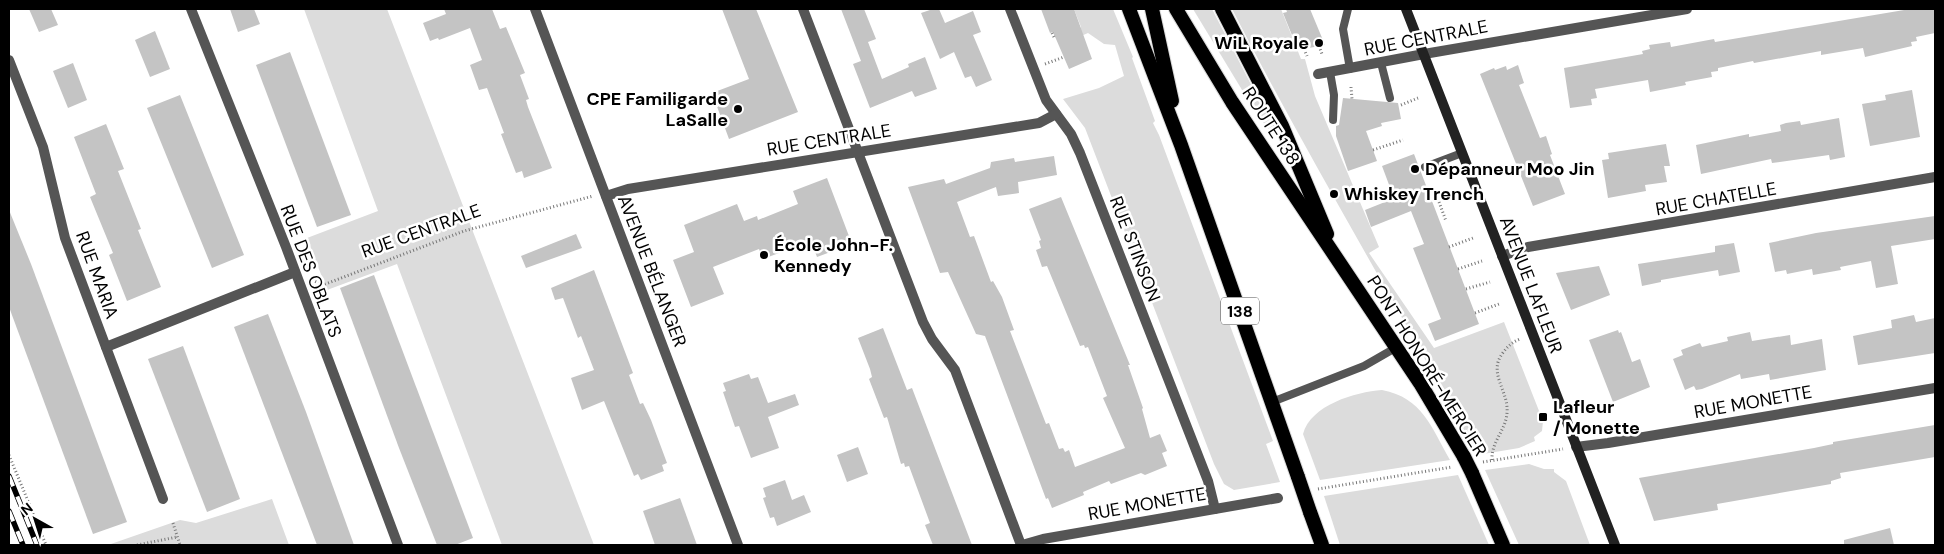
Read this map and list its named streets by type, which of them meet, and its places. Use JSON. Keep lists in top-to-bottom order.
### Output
{
  "streets": {
    "highway": ["ROUTE 138", "138", "PONT HONORÉ-MERCIER"],
    "main road": ["AVENUE LAFLEUR"],
    "street": [
      "RUE CENTRALE",
      "RUE CHATELLE",
      "RUE STINSON",
      "RUE DES OBLATS",
      "AVENUE BÉLANGER",
      "RUE MARIA",
      "RUE MONETTE"
    ]
  },
  "crossings": [
    ["RUE CENTRALE", "RUE STINSON"],
    ["RUE CENTRALE", "AVENUE BÉLANGER"],
    ["RUE CENTRALE", "AVENUE LAFLEUR"],
    ["ROUTE 138", "PONT HONORÉ-MERCIER"],
    ["RUE CHATELLE", "AVENUE LAFLEUR"],
    ["RUE STINSON", "RUE MONETTE"],
    ["AVENUE LAFLEUR", "RUE MONETTE"]
  ],
  "places": {
    "other": [
      "WiL Royale",
      "CPE Familigarde LaSalle",
      "Dépanneur Moo Jin",
      "Whiskey Trench",
      "École John-F. Kennedy"
    ],
    "transit": ["Lafleur / Monette"]
  },
  "north": "top left"
}
